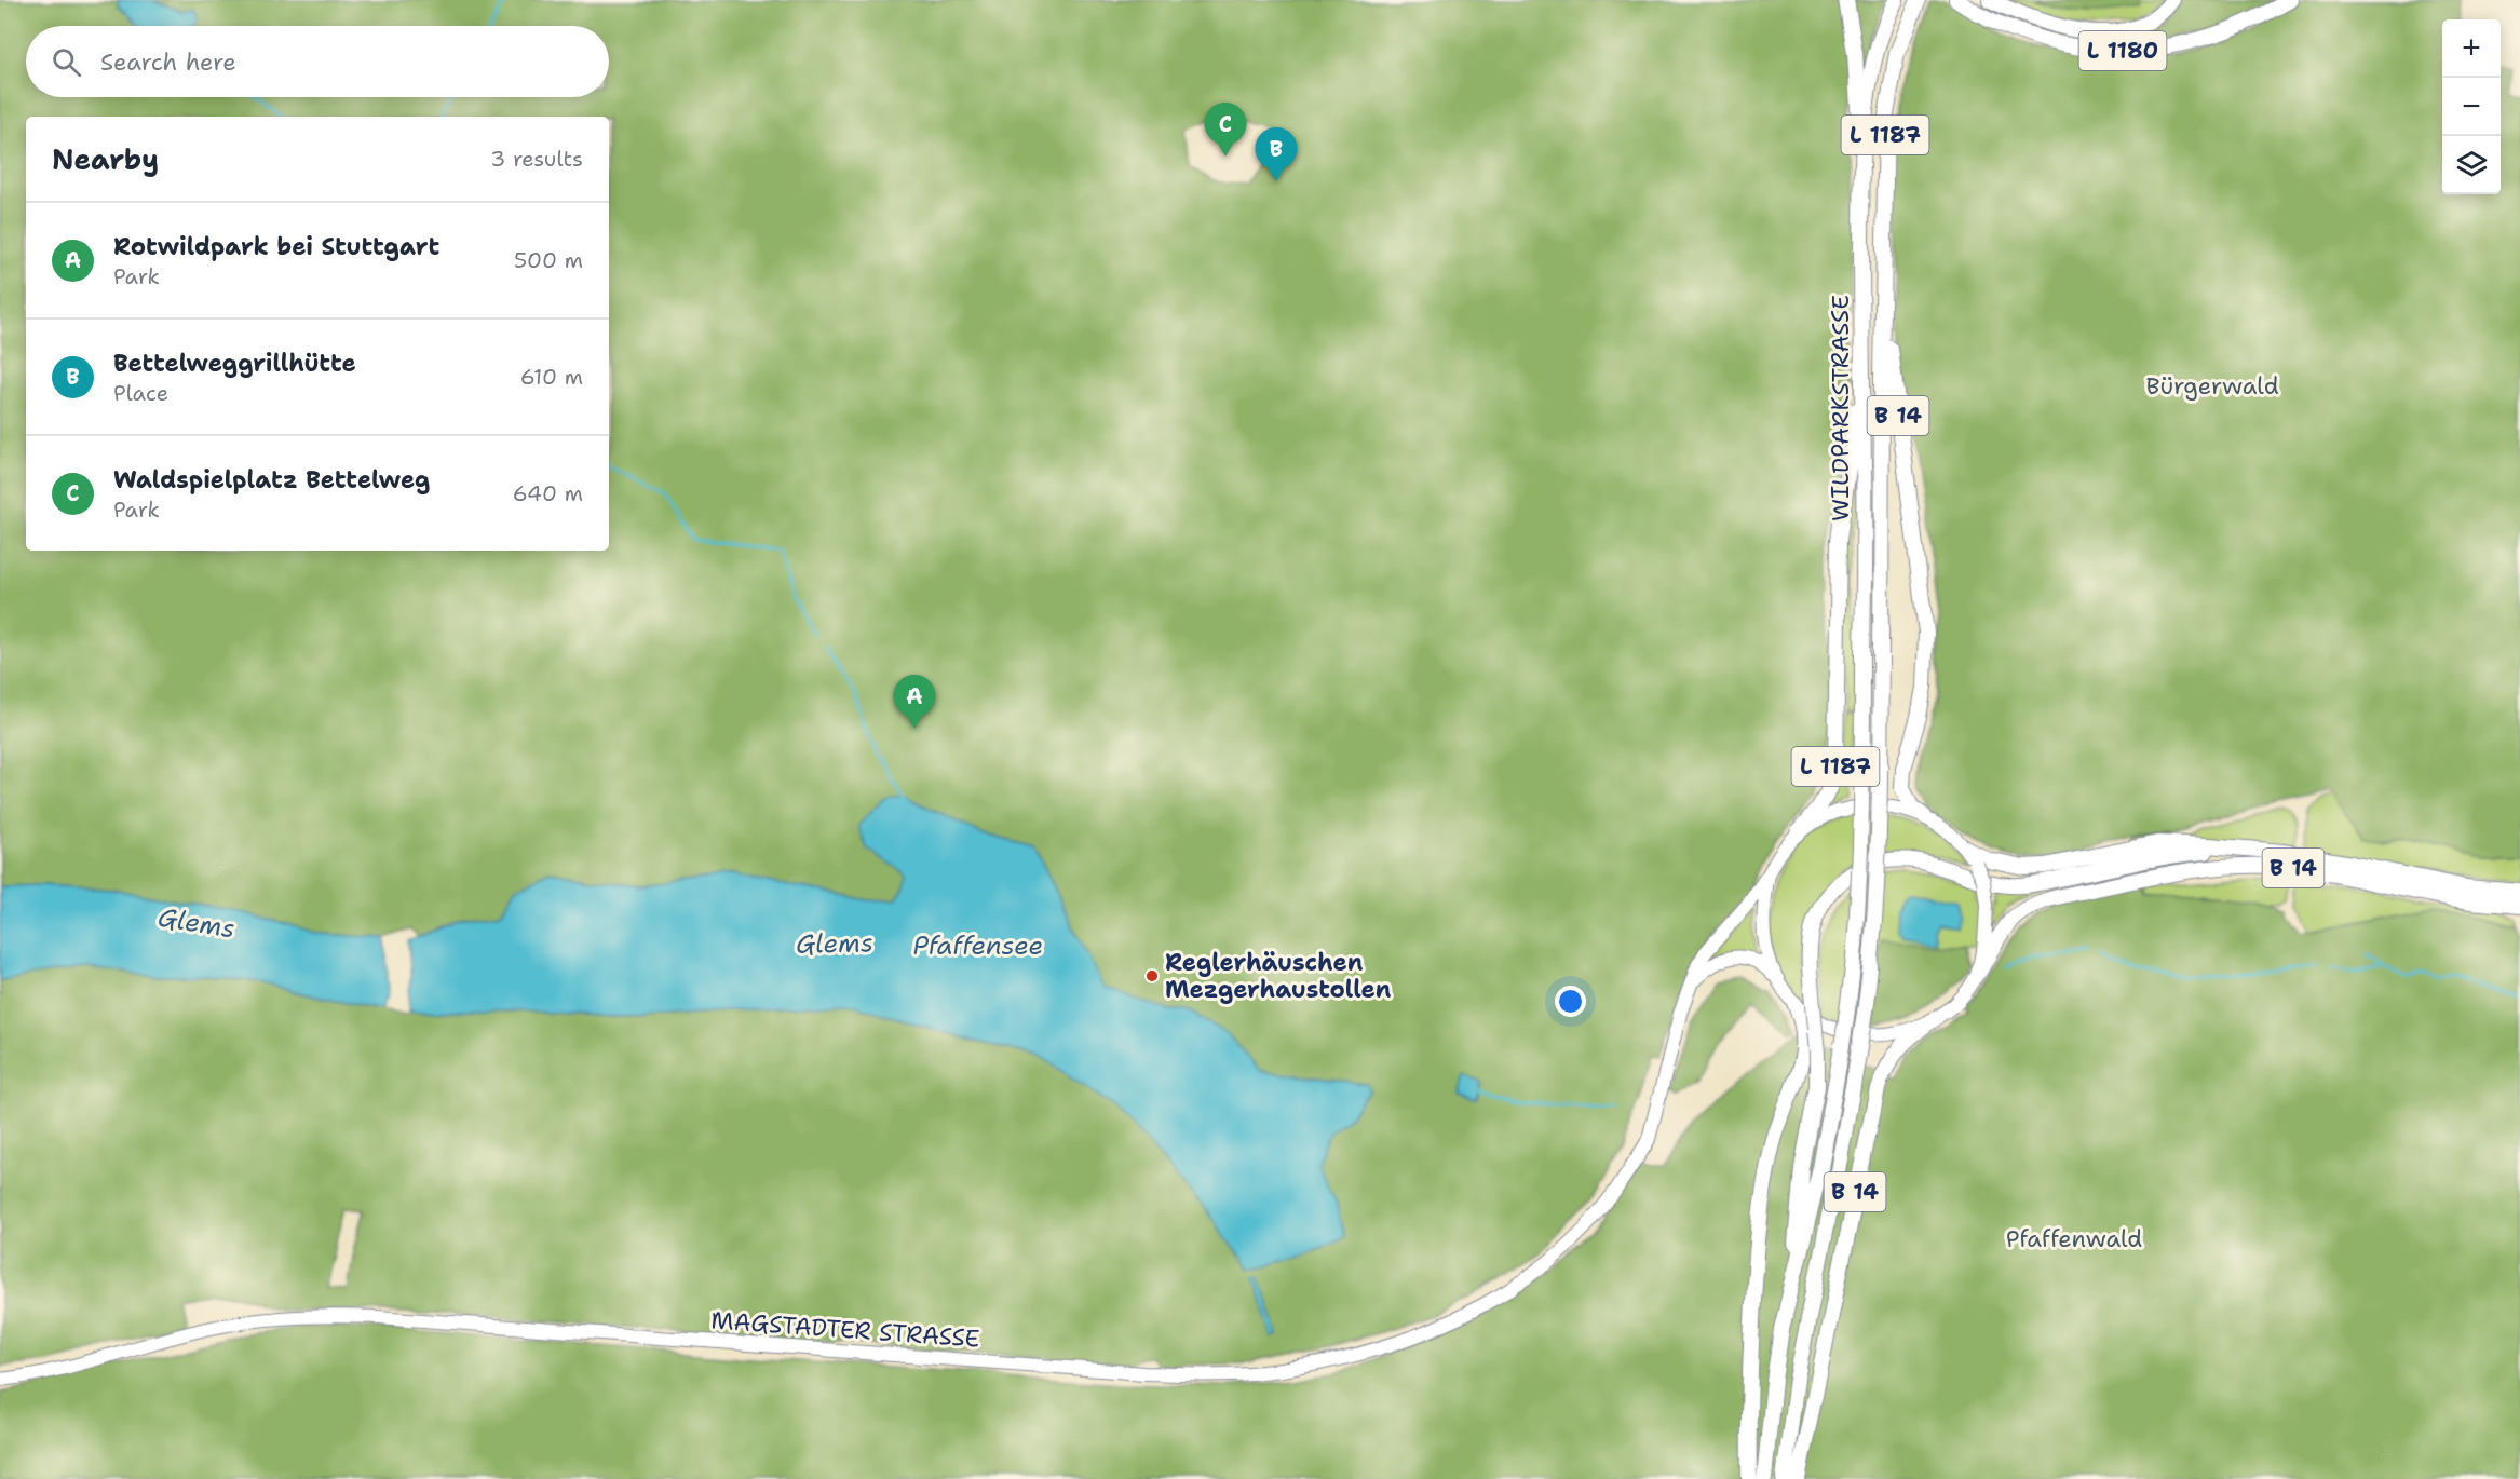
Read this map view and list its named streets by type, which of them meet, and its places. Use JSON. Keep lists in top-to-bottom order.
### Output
{
  "streets": {
    "highway": [
      "L 1180",
      "L 1187",
      "WILDPARKSTRASSE",
      "B 14"
    ],
    "main road": ["MAGSTADTER STRASSE"]
  },
  "crossings": [
    ["L 1187", "WILDPARKSTRASSE"],
    ["L 1187", "B 14"],
    ["L 1187", "MAGSTADTER STRASSE"],
    ["WILDPARKSTRASSE", "B 14"],
    ["B 14", "MAGSTADTER STRASSE"]
  ],
  "water": ["Glems", "Pfaffensee"],
  "parks": ["Bürgerwald", "Pfaffenwald"],
  "places": ["Reglerhäuschen Mezgerhaustollen"],
  "page": {
    "map_buttons": ["+", "−"],
    "search": "Search here",
    "pins": ["C", "B", "A"],
    "heading": ["Nearby", "3 results"],
    "list": [
      {
        "mark": "A",
        "name": "Rotwildpark bei Stuttgart",
        "note": "Park",
        "value": "500 m"
      },
      {
        "mark": "B",
        "name": "Bettelweggrillhütte",
        "note": "Place",
        "value": "610 m"
      },
      {
        "mark": "C",
        "name": "Waldspielplatz Bettelweg",
        "note": "Park",
        "value": "640 m"
      }
    ]
  }
}
